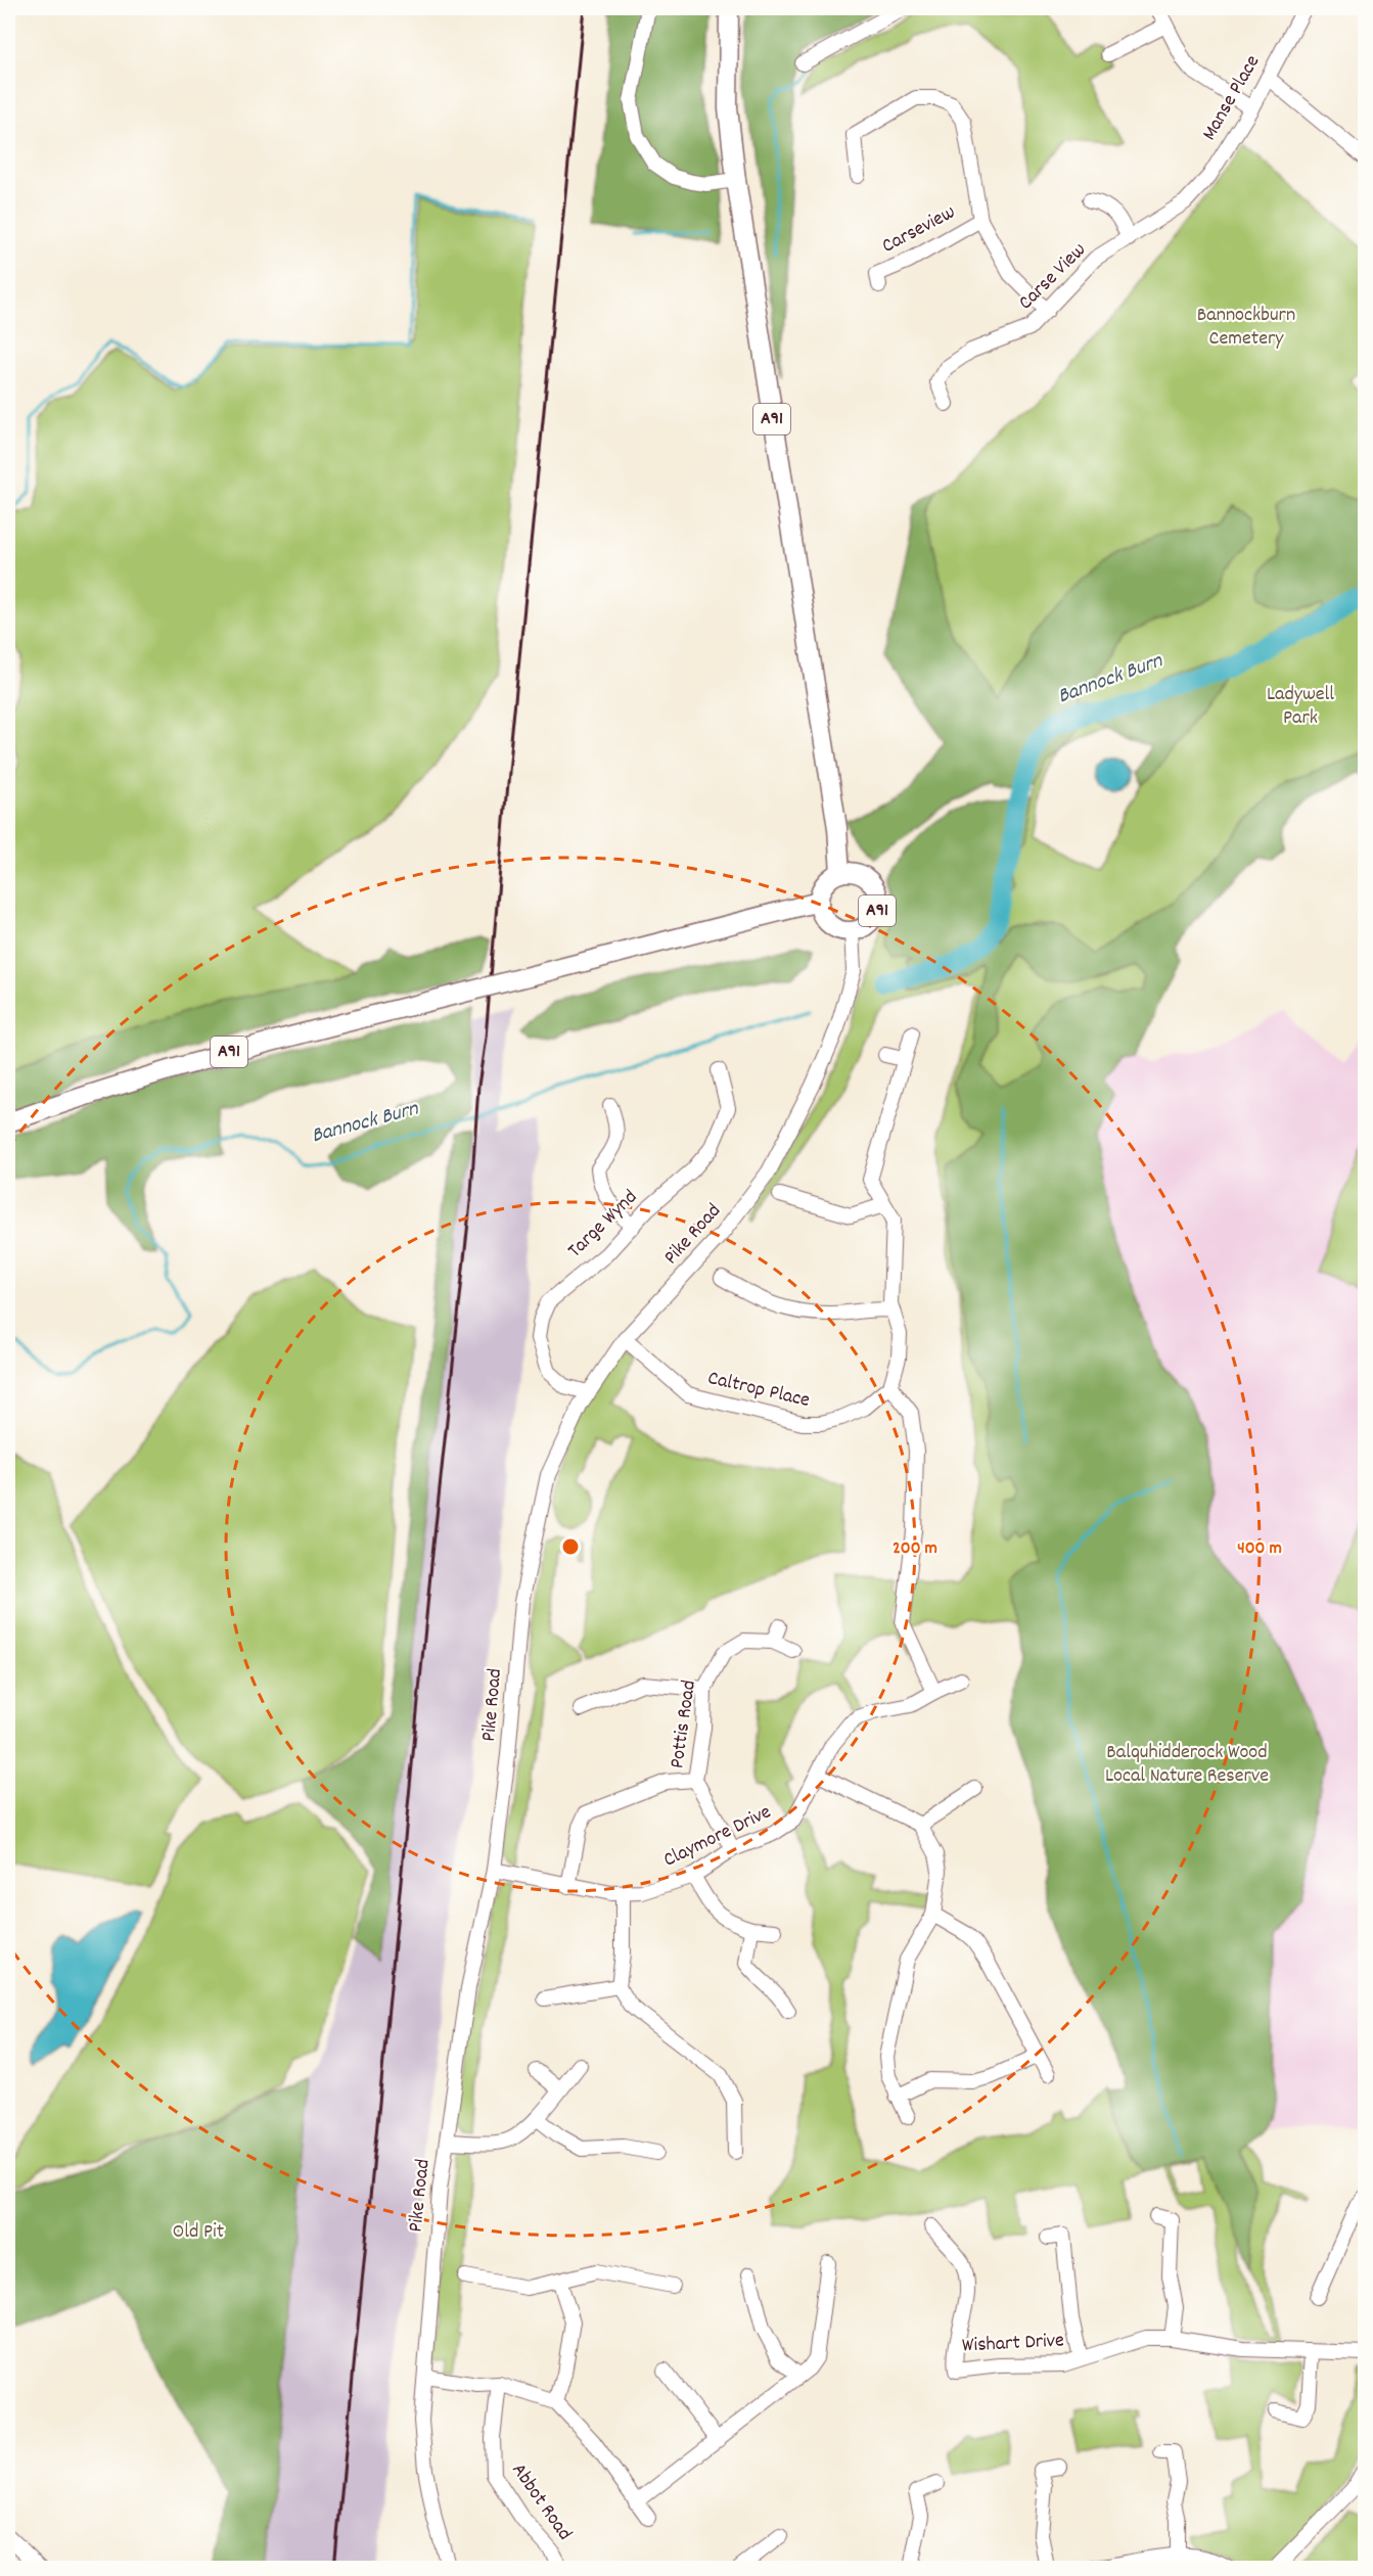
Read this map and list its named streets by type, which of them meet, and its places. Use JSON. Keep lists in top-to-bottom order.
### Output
{
  "streets": {
    "main road": ["A91"],
    "street": [
      "Manse Place",
      "Carseview",
      "Carse View",
      "Targe Wynd",
      "Pike Road",
      "Caltrop Place",
      "Pottis Road",
      "Claymore Drive",
      "Wishart Drive",
      "Abbot Road"
    ]
  },
  "crossings": [
    ["Manse Place", "Carse View"],
    ["Carseview", "Carse View"],
    ["A91", "Pike Road"],
    ["Targe Wynd", "Pike Road"],
    ["Pike Road", "Caltrop Place"],
    ["Pike Road", "Claymore Drive"],
    ["Pottis Road", "Claymore Drive"]
  ],
  "water": ["Bannock Burn"],
  "parks": [
    "Bannockburn Cemetery",
    "Ladywell Park",
    "Balquhidderock Wood Local Nature Reserve",
    "Old Pit"
  ],
  "rings": ["200 m", "400 m"]
}
